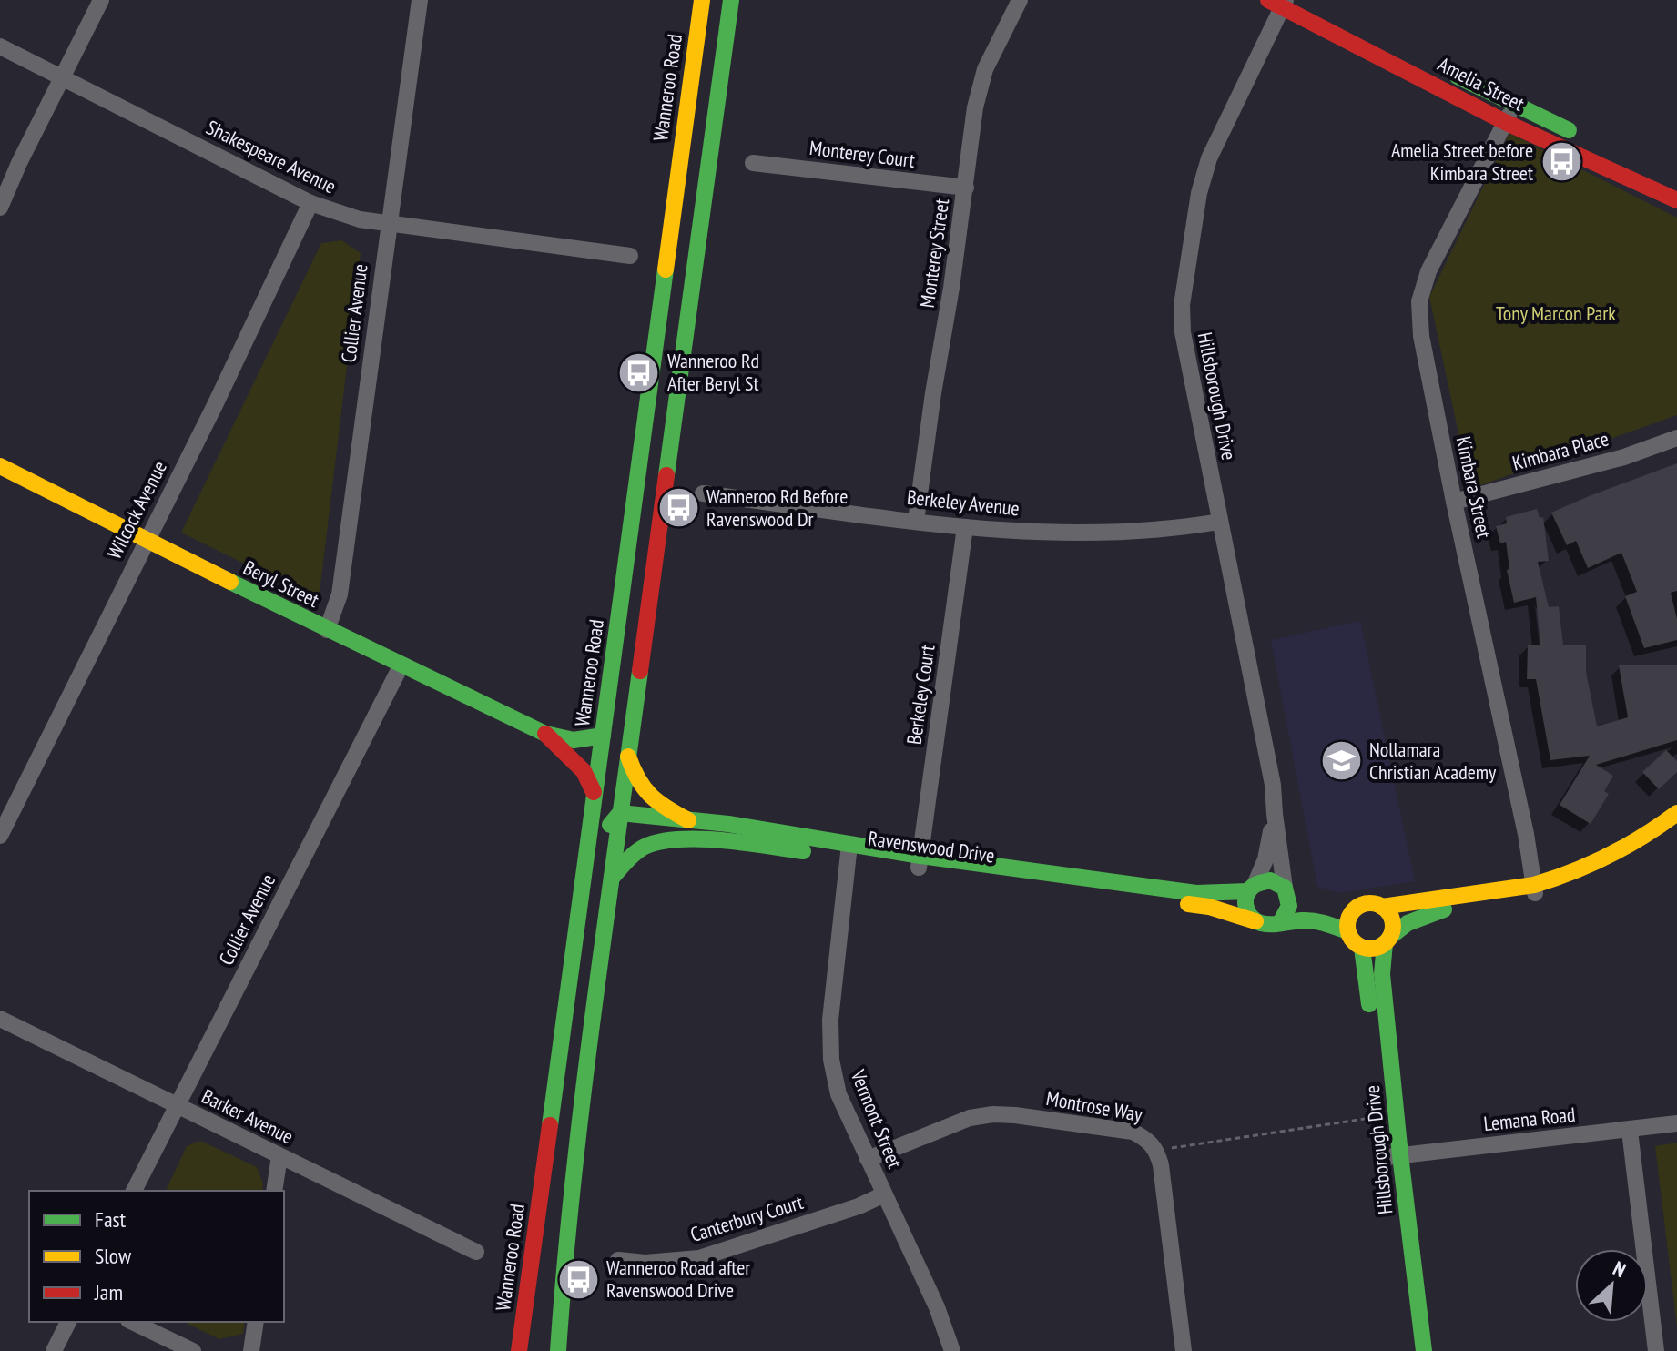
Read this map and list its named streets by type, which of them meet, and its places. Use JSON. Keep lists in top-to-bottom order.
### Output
{
  "streets": {
    "main road": [
      "Amelia Street",
      "Wanneroo Road",
      "Hillsborough Drive",
      "Beryl Street",
      "Ravenswood Drive"
    ],
    "street": [
      "Monterey Court",
      "Shakespeare Avenue",
      "Monterey Street",
      "Collier Avenue",
      "Kimbara Place",
      "Kimbara Street",
      "Berkeley Avenue",
      "Wilcock Avenue",
      "Berkeley Court",
      "Montrose Way",
      "Barker Avenue",
      "Vermont Street",
      "Lemana Road",
      "Canterbury Court"
    ]
  },
  "crossings": [
    ["Amelia Street", "Hillsborough Drive"],
    ["Amelia Street", "Kimbara Street"],
    ["Wanneroo Road", "Beryl Street"],
    ["Monterey Court", "Monterey Street"],
    ["Shakespeare Avenue", "Collier Avenue"],
    ["Shakespeare Avenue", "Wilcock Avenue"],
    ["Monterey Street", "Berkeley Avenue"],
    ["Collier Avenue", "Beryl Street"],
    ["Collier Avenue", "Barker Avenue"],
    ["Hillsborough Drive", "Berkeley Avenue"],
    ["Hillsborough Drive", "Ravenswood Drive"],
    ["Hillsborough Drive", "Lemana Road"],
    ["Kimbara Place", "Kimbara Street"],
    ["Berkeley Avenue", "Berkeley Court"],
    ["Wilcock Avenue", "Beryl Street"],
    ["Berkeley Court", "Ravenswood Drive"],
    ["Ravenswood Drive", "Vermont Street"],
    ["Montrose Way", "Vermont Street"],
    ["Vermont Street", "Canterbury Court"]
  ],
  "parks": ["Tony Marcon Park"],
  "places": {
    "bus stop": [
      "Amelia Street before Kimbara Street",
      "Wanneroo Rd After Beryl St",
      "Wanneroo Rd Before Ravenswood Dr",
      "Wanneroo Road after Ravenswood Drive"
    ],
    "school or university": ["Nollamara Christian Academy"]
  },
  "legend": ["Fast", "Slow", "Jam"],
  "north": "top right"
}
